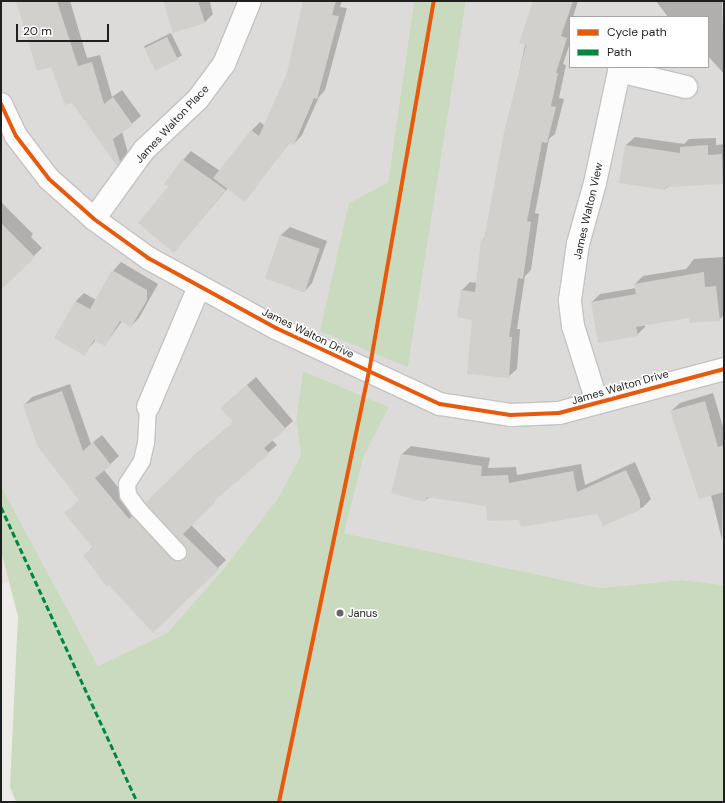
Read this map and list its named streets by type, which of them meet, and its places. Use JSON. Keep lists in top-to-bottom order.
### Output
{
  "streets": {
    "street": ["James Walton Place", "James Walton View", "James Walton Drive"]
  },
  "crossings": [
    ["James Walton Place", "James Walton Drive"],
    ["James Walton View", "James Walton Drive"]
  ],
  "places": ["Janus"],
  "legend": ["Cycle path", "Path"],
  "scale_bar": "20 m"
}
